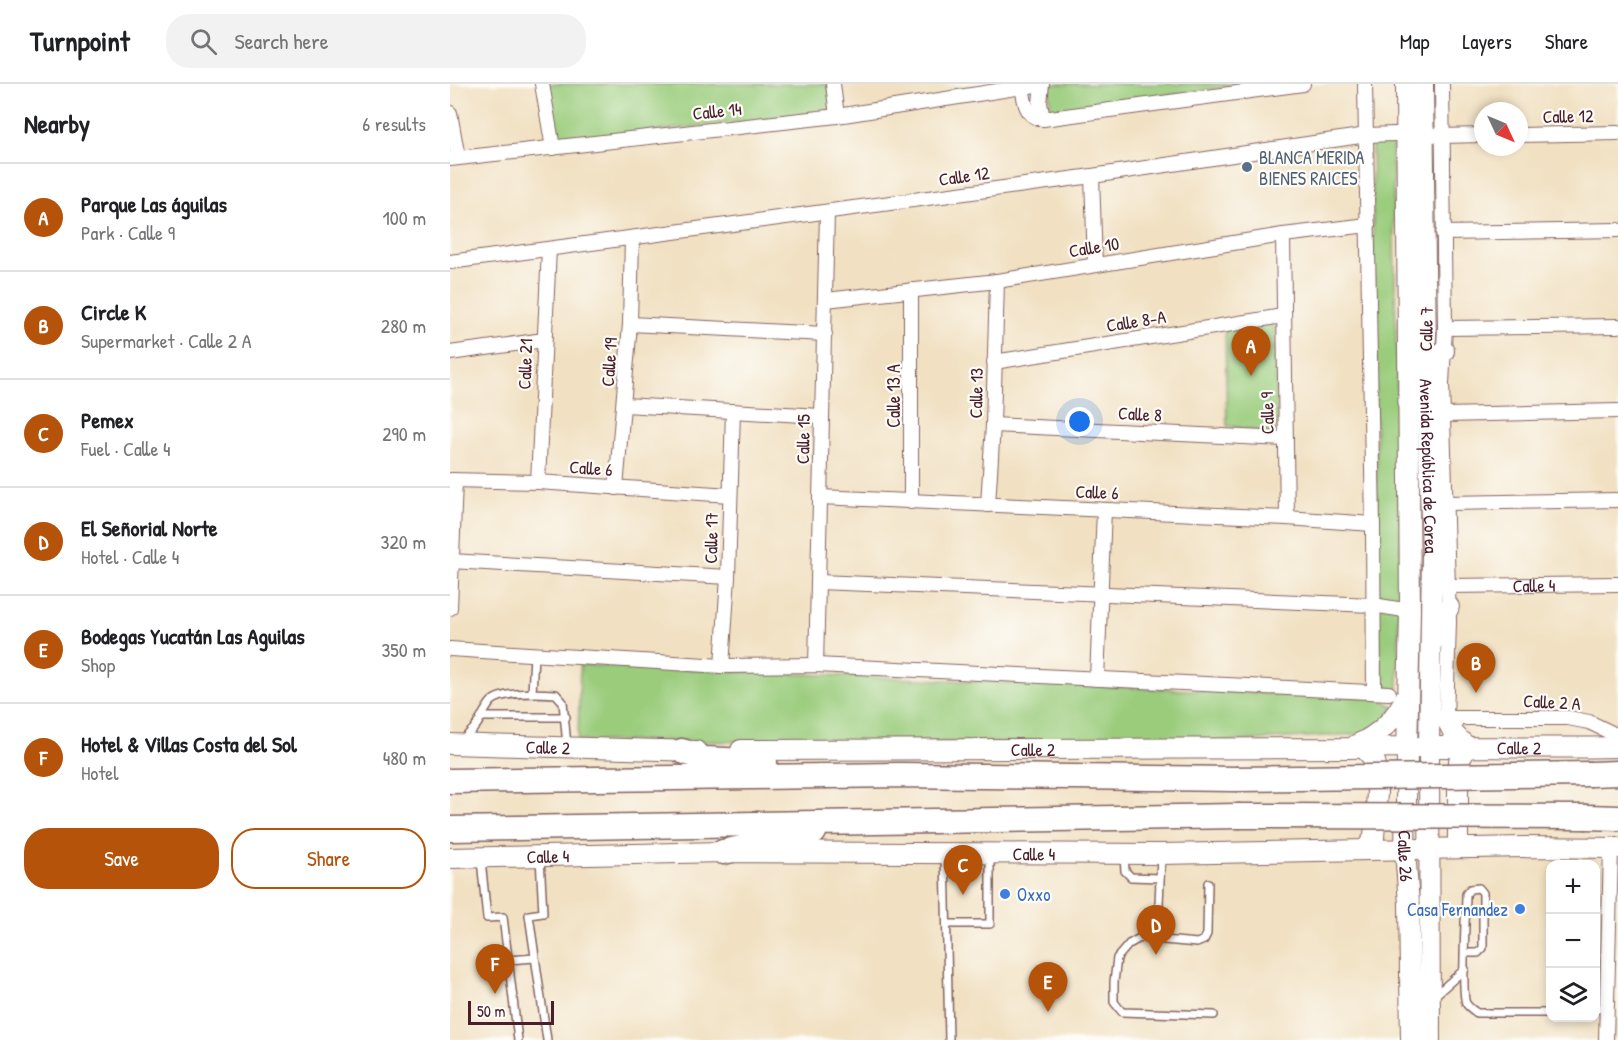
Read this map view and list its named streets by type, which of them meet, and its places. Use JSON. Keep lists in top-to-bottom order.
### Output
{
  "streets": {
    "main road": [
      "Avenida República de Corea",
      "Calle 4",
      "Calle 2",
      "Calle 26"
    ],
    "street": [
      "Calle 14",
      "Calle 12",
      "Calle 10",
      "Calle 8-A",
      "Calle 7",
      "Calle 19",
      "Calle 21",
      "Calle 13",
      "Calle 13 A",
      "Calle 9",
      "Calle 8",
      "Calle 15",
      "Calle 6",
      "Calle 17",
      "Calle 2 A"
    ]
  },
  "crossings": [
    ["Calle 12", "Calle 7"],
    ["Calle 12", "Calle 19"],
    ["Calle 12", "Calle 21"],
    ["Calle 12", "Calle 15"],
    ["Calle 12", "Avenida República de Corea"],
    ["Calle 10", "Calle 13"],
    ["Calle 10", "Calle 13 A"],
    ["Calle 10", "Calle 9"],
    ["Calle 10", "Calle 15"],
    ["Calle 8-A", "Calle 13"],
    ["Calle 8-A", "Calle 9"],
    ["Calle 7", "Avenida República de Corea"],
    ["Calle 7", "Calle 4"],
    ["Calle 7", "Calle 2 A"],
    ["Calle 19", "Calle 6"],
    ["Calle 21", "Calle 6"],
    ["Calle 13", "Calle 8"],
    ["Calle 13", "Calle 6"],
    ["Calle 13 A", "Calle 6"],
    ["Calle 9", "Calle 8"],
    ["Calle 9", "Calle 6"],
    ["Calle 15", "Calle 6"],
    ["Avenida República de Corea", "Calle 4"],
    ["Avenida República de Corea", "Calle 2"],
    ["Avenida República de Corea", "Calle 26"],
    ["Calle 6", "Calle 17"],
    ["Calle 4", "Calle 26"],
    ["Calle 2", "Calle 26"]
  ],
  "places": ["BLANCA MERIDA BIENES RAICES", "Oxxo", "Casa Fernandez"],
  "scale_bar": "50 m",
  "north": "bottom right",
  "page": {
    "header": "Turnpoint",
    "search": "Search here",
    "nav": ["Map", "Layers", "Share"],
    "heading": ["Nearby", "6 results"],
    "list": [
      {
        "mark": "A",
        "name": "Parque Las águilas",
        "note": "Park · Calle 9",
        "value": "100 m"
      },
      {
        "mark": "B",
        "name": "Circle K",
        "note": "Supermarket · Calle 2 A",
        "value": "280 m"
      },
      {
        "mark": "C",
        "name": "Pemex",
        "note": "Fuel · Calle 4",
        "value": "290 m"
      },
      {
        "mark": "D",
        "name": "El Señorial Norte",
        "note": "Hotel · Calle 4",
        "value": "320 m"
      },
      {
        "mark": "E",
        "name": "Bodegas Yucatán Las Aguilas",
        "note": "Shop",
        "value": "350 m"
      },
      {
        "mark": "F",
        "name": "Hotel & Villas Costa del Sol",
        "note": "Hotel",
        "value": "480 m"
      }
    ],
    "pins": [
      "A",
      "B",
      "C",
      "D",
      "F",
      "E"
    ],
    "buttons": ["Save", "Share"],
    "map_buttons": ["+", "−"],
    "scale": "50 m"
  }
}
